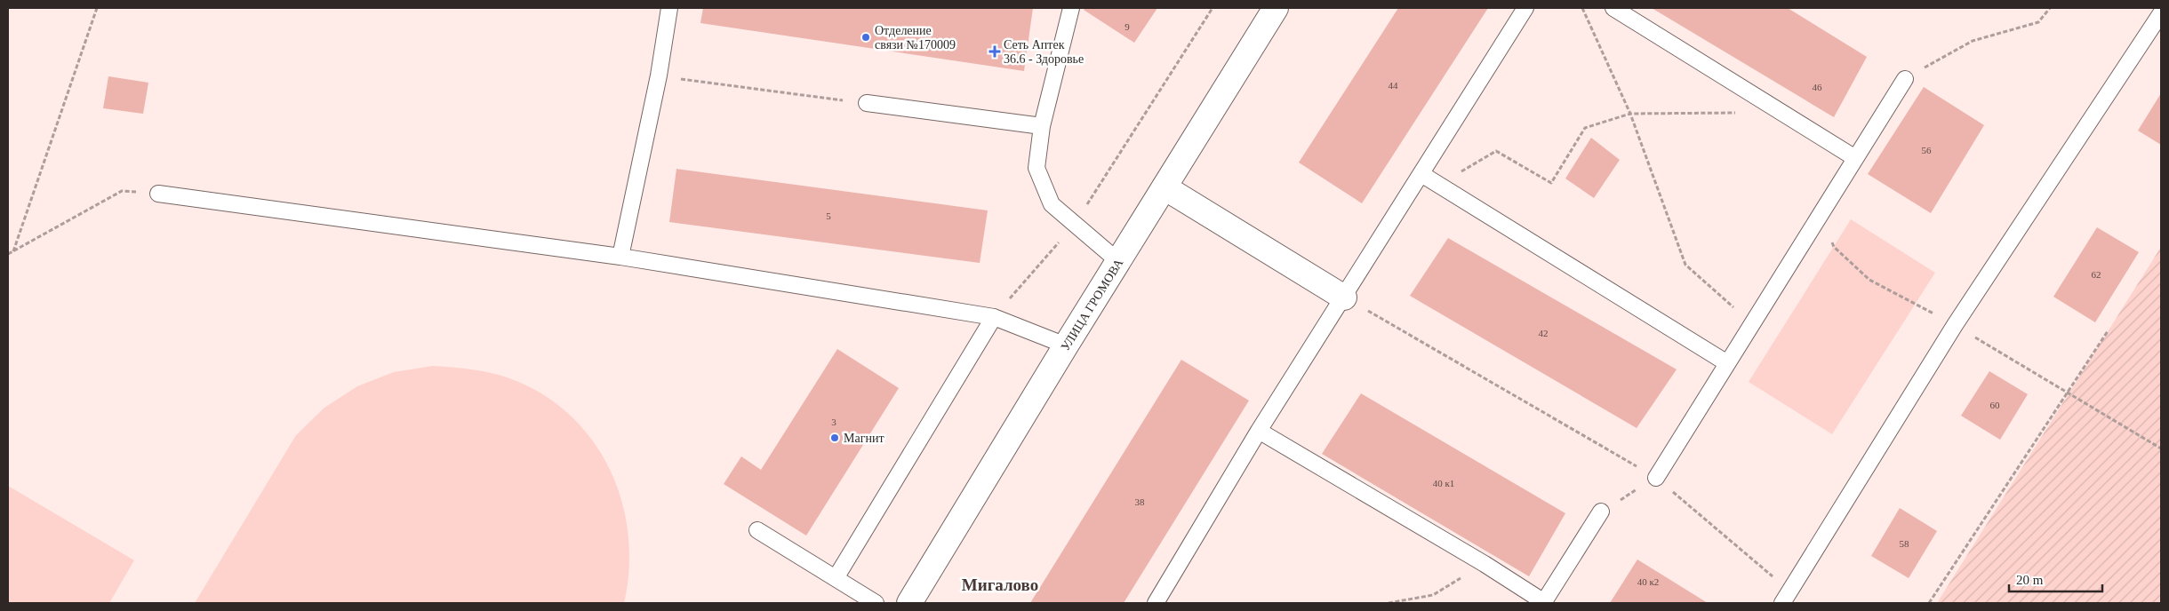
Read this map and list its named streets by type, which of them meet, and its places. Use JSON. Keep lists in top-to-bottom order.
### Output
{
  "streets": {
    "street": ["УЛИЦА ГРОМОВА"]
  },
  "districts": ["Мигалово"],
  "places": {
    "other": ["Отделение связи №170009", "Магнит"],
    "health": ["Сеть Аптек 36.6 - Здоровье"]
  },
  "house_numbers": [
    "9",
    "44",
    "46",
    "56",
    "5",
    "62",
    "42",
    "60",
    "3",
    "40 к1",
    "38",
    "58",
    "40 к2"
  ],
  "scale_bar": "20 m"
}
